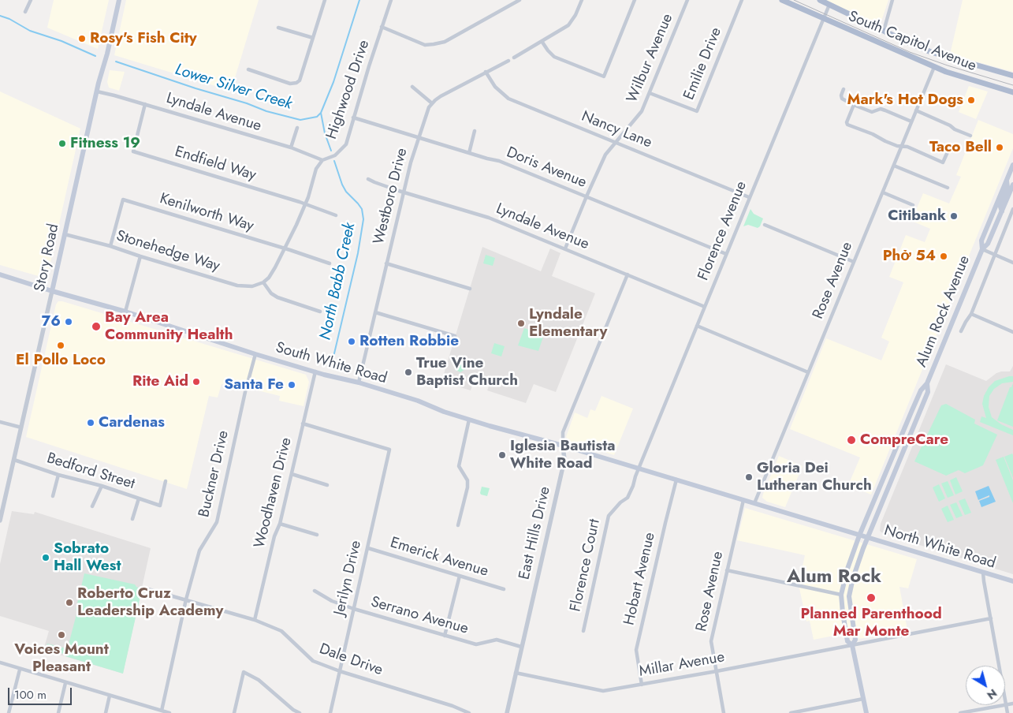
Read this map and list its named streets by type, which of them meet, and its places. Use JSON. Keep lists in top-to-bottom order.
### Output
{
  "streets": {
    "main road": [
      "South Capitol Avenue",
      "Story Road",
      "Alum Rock Avenue",
      "South White Road",
      "North White Road"
    ],
    "street": [
      "Wilbur Avenue",
      "Emilie Drive",
      "Highwood Drive",
      "Lyndale Avenue",
      "Nancy Lane",
      "Endfield Way",
      "Doris Avenue",
      "Westboro Drive",
      "Kenilworth Way",
      "Florence Avenue",
      "Stonehedge Way",
      "Rose Avenue",
      "Bedford Street",
      "Buckner Drive",
      "Woodhaven Drive",
      "East Hills Drive",
      "Emerick Avenue",
      "Florence Court",
      "Jerilyn Drive",
      "Hobart Avenue",
      "Serrano Avenue",
      "Dale Drive",
      "Millar Avenue"
    ]
  },
  "crossings": [
    ["South Capitol Avenue", "Florence Avenue"],
    ["South Capitol Avenue", "Rose Avenue"],
    ["Wilbur Avenue", "Emilie Drive"],
    ["Wilbur Avenue", "Lyndale Avenue"],
    ["Wilbur Avenue", "Nancy Lane"],
    ["Wilbur Avenue", "Doris Avenue"],
    ["Highwood Drive", "Lyndale Avenue"],
    ["Highwood Drive", "Doris Avenue"],
    ["Lyndale Avenue", "Endfield Way"],
    ["Lyndale Avenue", "Westboro Drive"],
    ["Lyndale Avenue", "Florence Avenue"],
    ["Lyndale Avenue", "Story Road"],
    ["Lyndale Avenue", "East Hills Drive"],
    ["Nancy Lane", "Florence Avenue"],
    ["Doris Avenue", "Westboro Drive"],
    ["Doris Avenue", "Florence Avenue"],
    ["Westboro Drive", "South White Road"],
    ["Kenilworth Way", "Stonehedge Way"],
    ["Florence Avenue", "South White Road"],
    ["Florence Avenue", "Florence Court"],
    ["Stonehedge Way", "Story Road"],
    ["Story Road", "South White Road"],
    ["Story Road", "Bedford Street"],
    ["Rose Avenue", "South White Road"],
    ["Rose Avenue", "Millar Avenue"],
    ["Alum Rock Avenue", "South White Road"],
    ["Alum Rock Avenue", "North White Road"],
    ["Alum Rock Avenue", "Millar Avenue"],
    ["South White Road", "Buckner Drive"],
    ["South White Road", "Woodhaven Drive"],
    ["South White Road", "East Hills Drive"],
    ["South White Road", "North White Road"],
    ["South White Road", "Florence Court"],
    ["South White Road", "Hobart Avenue"],
    ["Buckner Drive", "Dale Drive"],
    ["Woodhaven Drive", "Jerilyn Drive"],
    ["Woodhaven Drive", "Dale Drive"],
    ["East Hills Drive", "Serrano Avenue"],
    ["East Hills Drive", "Millar Avenue"],
    ["Emerick Avenue", "Jerilyn Drive"],
    ["Jerilyn Drive", "Serrano Avenue"],
    ["Jerilyn Drive", "Dale Drive"],
    ["Hobart Avenue", "Millar Avenue"]
  ],
  "districts": ["Alum Rock"],
  "water": ["Lower Silver Creek", "North Babb Creek"],
  "places": [
    "Rosy's Fish City",
    "Mark's Hot Dogs",
    "Fitness 19",
    "Taco Bell",
    "Citibank",
    "Phở 54",
    "76",
    "Lyndale Elementary",
    "Bay Area Community Health",
    "Rotten Robbie",
    "El Pollo Loco",
    "True Vine Baptist Church",
    "Rite Aid",
    "Santa Fe",
    "Cardenas",
    "CompreCare",
    "Iglesia Bautista White Road",
    "Gloria Dei Lutheran Church",
    "Sobrato Hall West",
    "Planned Parenthood Mar Monte",
    "Roberto Cruz Leadership Academy",
    "Voices Mount Pleasant"
  ],
  "scale_bar": "100 m",
  "north": "bottom right"
}
